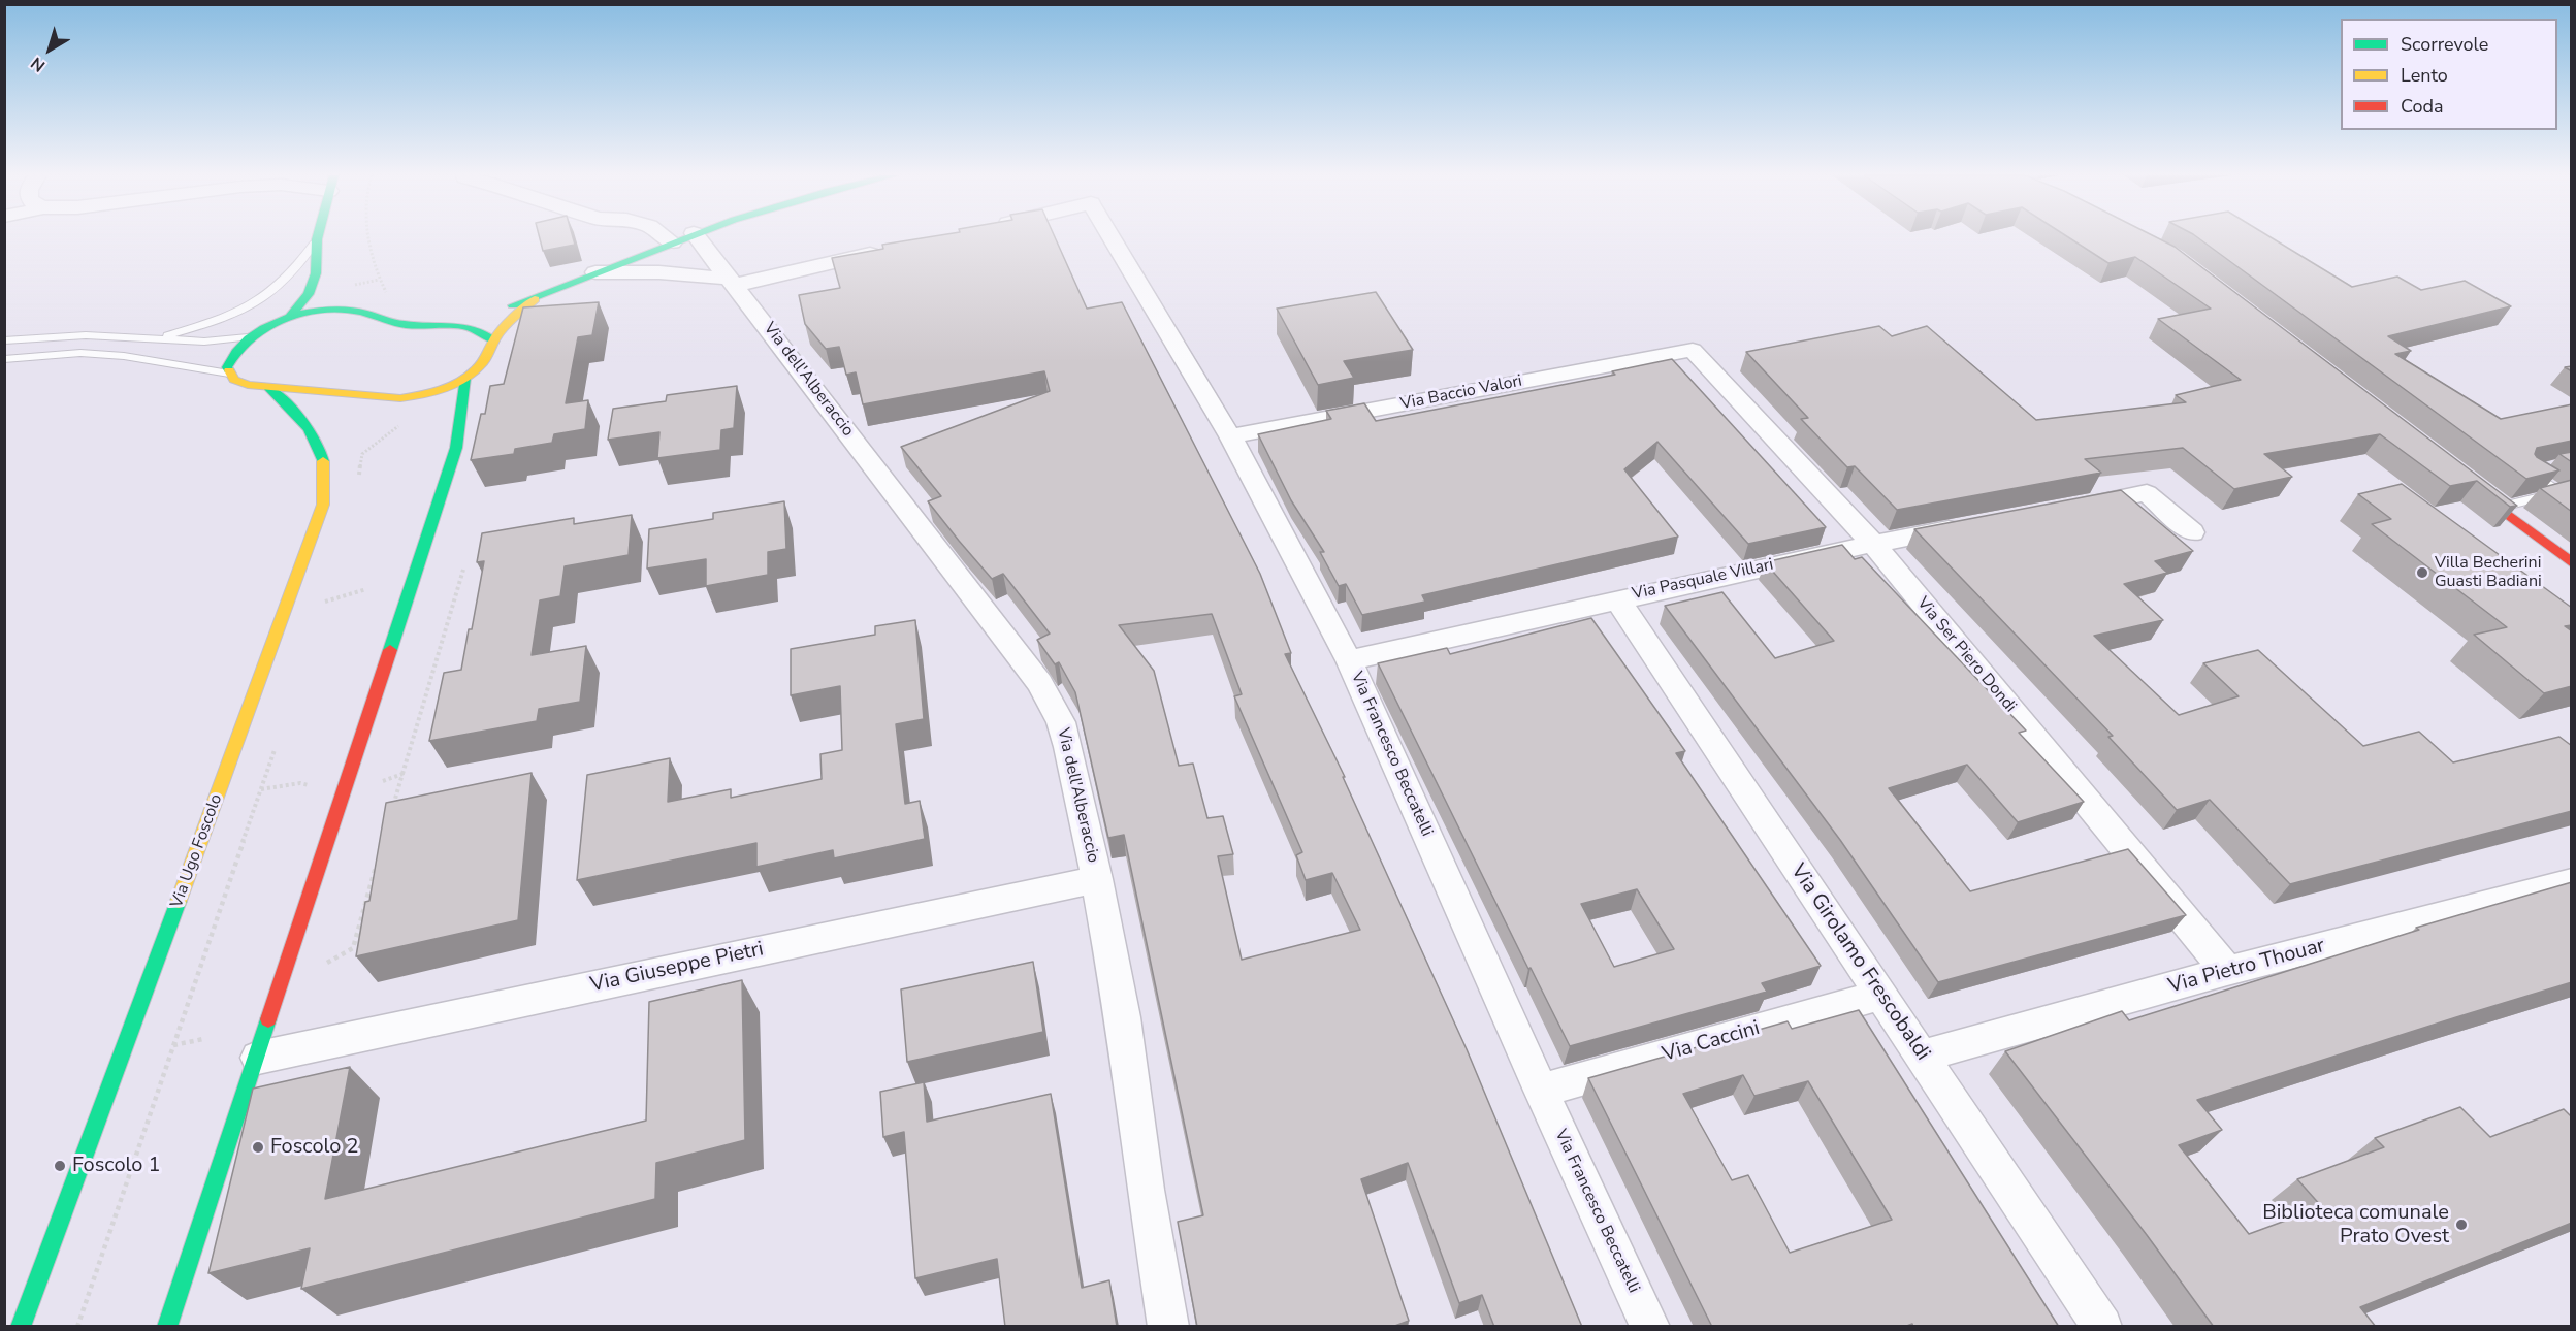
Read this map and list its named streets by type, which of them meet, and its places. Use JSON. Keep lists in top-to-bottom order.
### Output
{
  "streets": {
    "street": [
      "Via dell'Alberaccio",
      "Via Baccio Valori",
      "Via Pasquale Villari",
      "Via Ser Piero Dondi",
      "Via Francesco Beccatelli",
      "Via Ugo Foscolo",
      "Via Girolamo Frescobaldi",
      "Via Pietro Thouar",
      "Via Giuseppe Pietri",
      "Via Caccini"
    ]
  },
  "crossings": [
    ["Via dell'Alberaccio", "Via Ugo Foscolo"],
    ["Via dell'Alberaccio", "Via Giuseppe Pietri"],
    ["Via Baccio Valori", "Via Ser Piero Dondi"],
    ["Via Baccio Valori", "Via Francesco Beccatelli"],
    ["Via Pasquale Villari", "Via Ser Piero Dondi"],
    ["Via Pasquale Villari", "Via Francesco Beccatelli"],
    ["Via Pasquale Villari", "Via Girolamo Frescobaldi"],
    ["Via Ser Piero Dondi", "Via Pietro Thouar"],
    ["Via Francesco Beccatelli", "Via Caccini"],
    ["Via Girolamo Frescobaldi", "Via Pietro Thouar"],
    ["Via Girolamo Frescobaldi", "Via Caccini"]
  ],
  "places": [
    "Villa Becherini Guasti Badiani",
    "Foscolo 2",
    "Foscolo 1",
    "Biblioteca comunale Prato Ovest"
  ],
  "legend": ["Scorrevole", "Lento", "Coda"],
  "north": "bottom left"
}
